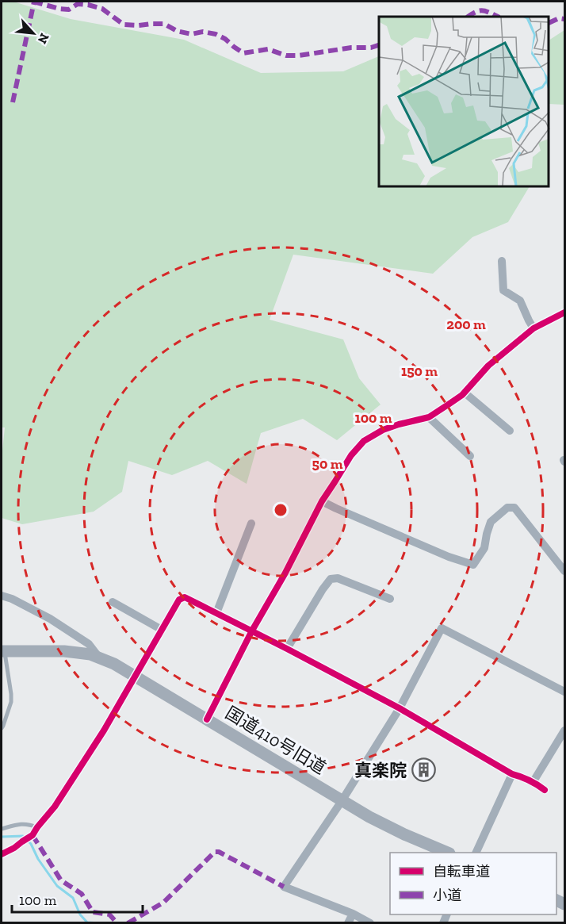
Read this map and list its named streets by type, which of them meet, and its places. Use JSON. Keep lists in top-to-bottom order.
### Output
{
  "streets": {
    "street": ["国道410号旧道"]
  },
  "places": {
    "building": ["真楽院"]
  },
  "legend": ["自転車道", "小道"],
  "scale_bar": "100 m",
  "north": "bottom right",
  "rings": [
    "200 m",
    "150 m",
    "100 m",
    "50 m"
  ]
}
